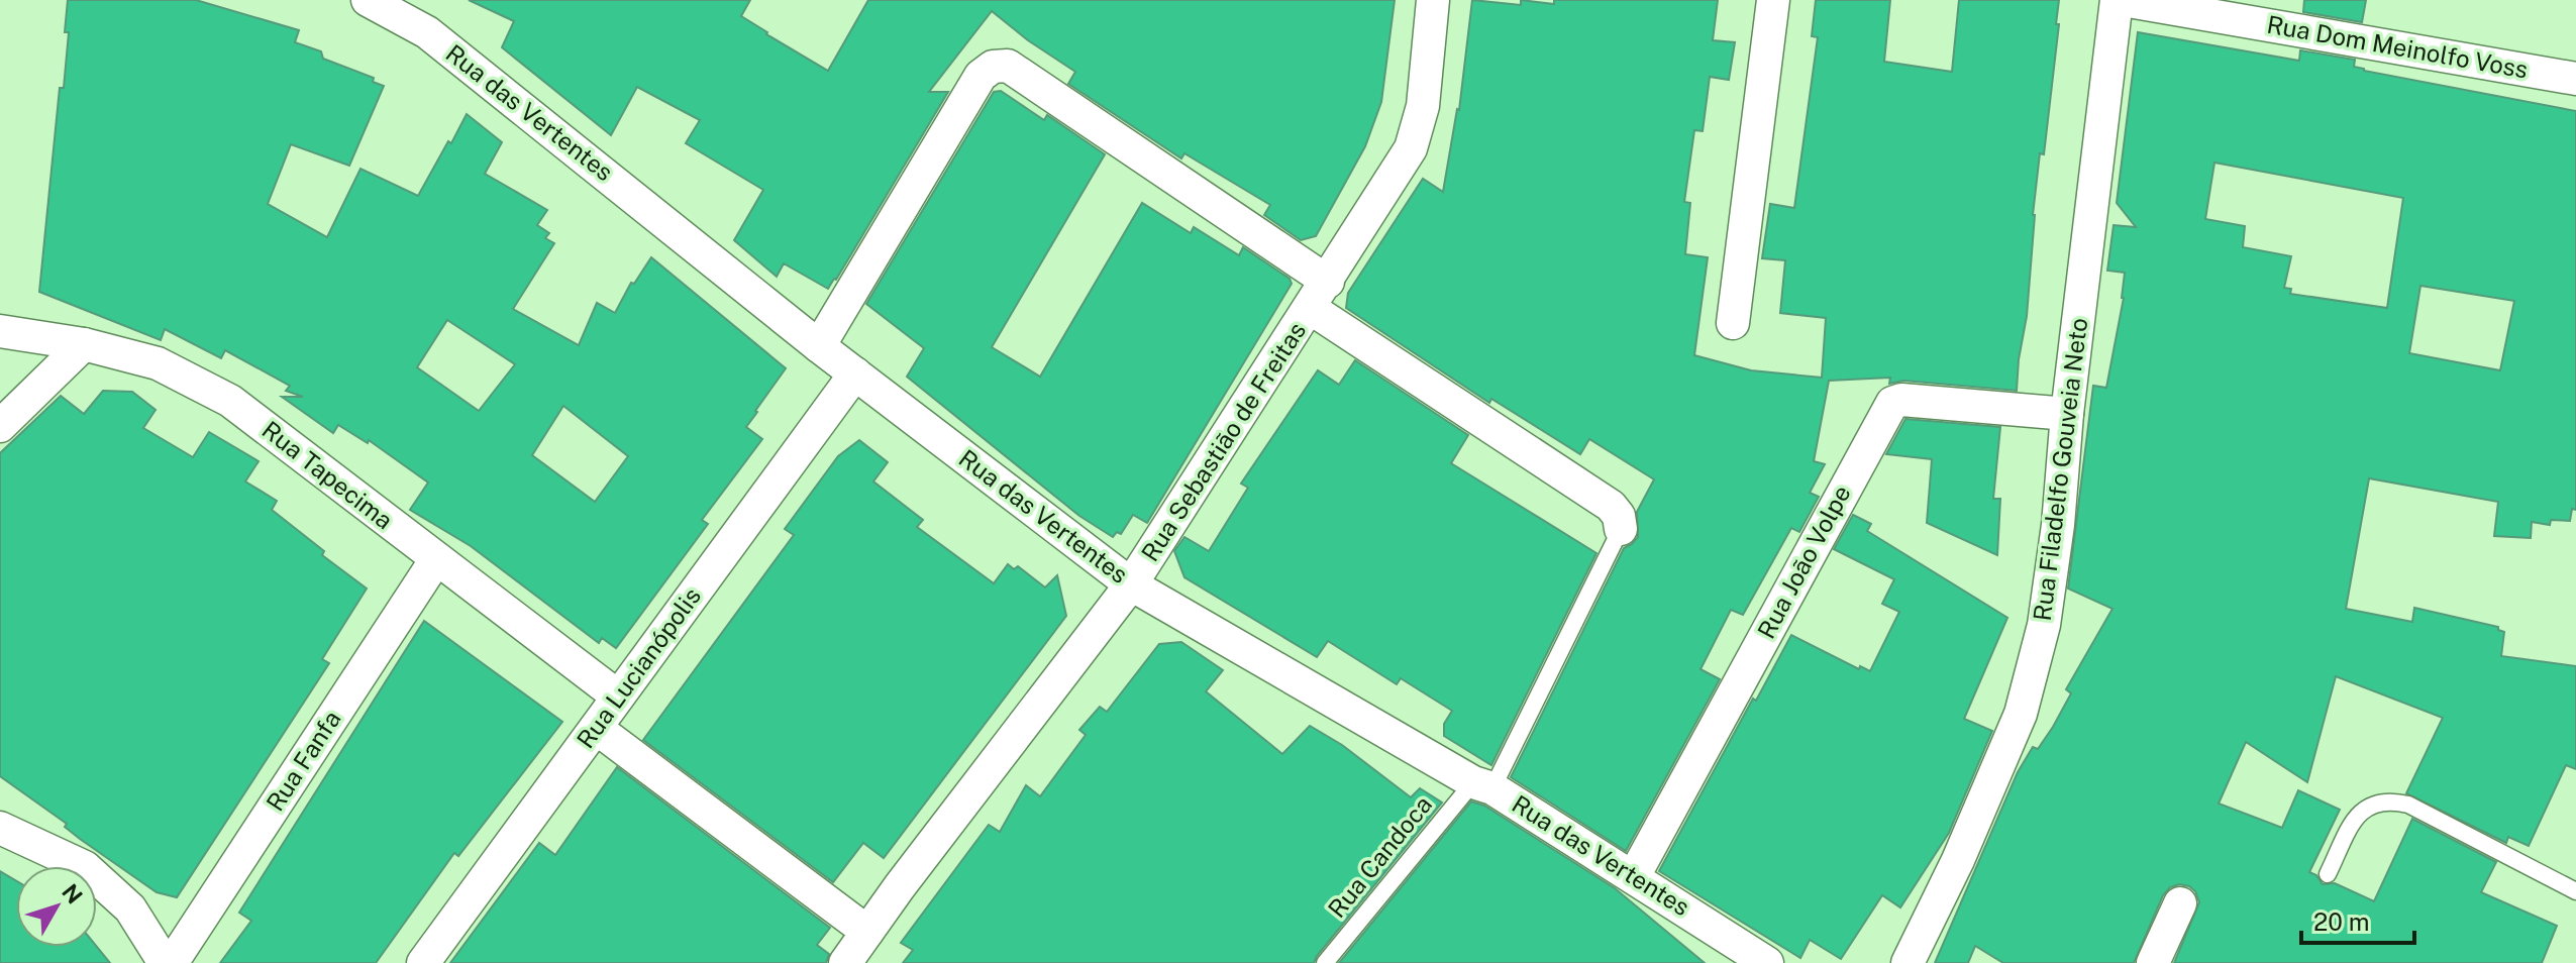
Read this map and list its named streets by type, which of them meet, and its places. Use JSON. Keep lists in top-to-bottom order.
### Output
{
  "streets": {
    "street": [
      "Rua Dom Meinolfo Voss",
      "Rua das Vertentes",
      "Rua Sebastião de Freitas",
      "Rua Filadelfo Gouveia Neto",
      "Rua Tapecima",
      "Rua João Volpe",
      "Rua Lucianópolis",
      "Rua Fanfa"
    ],
    "lane": ["Rua Candoca"]
  },
  "crossings": [
    ["Rua das Vertentes", "Rua Sebastião de Freitas"],
    ["Rua das Vertentes", "Rua João Volpe"],
    ["Rua das Vertentes", "Rua Lucianópolis"],
    ["Rua das Vertentes", "Rua Candoca"],
    ["Rua Filadelfo Gouveia Neto", "Rua João Volpe"],
    ["Rua Tapecima", "Rua Lucianópolis"],
    ["Rua Tapecima", "Rua Fanfa"]
  ],
  "scale_bar": "20 m",
  "north": "top right"
}
